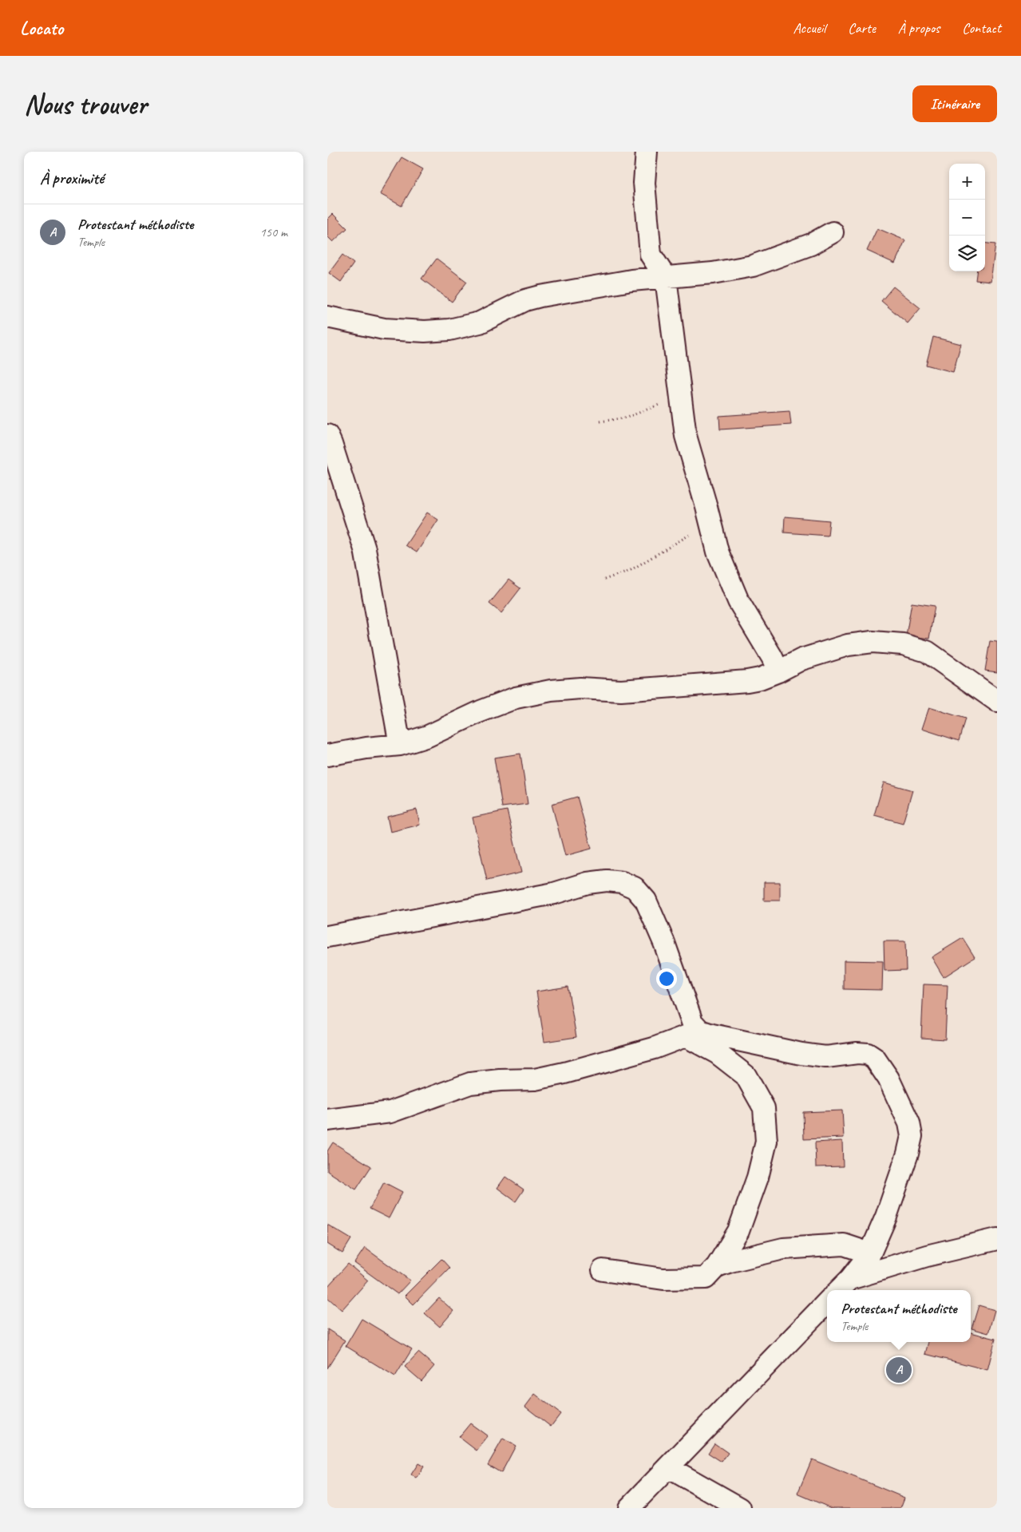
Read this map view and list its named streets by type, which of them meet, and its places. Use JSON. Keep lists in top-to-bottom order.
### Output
{
  "page": {
    "header": "Locato",
    "nav": [
      "Accueil",
      "Carte",
      "À propos",
      "Contact"
    ],
    "buttons": "Itinéraire",
    "title": "Nous trouver",
    "heading": "À proximité",
    "map_buttons": ["+", "−"],
    "list": [
      {
        "mark": "A",
        "name": "Protestant méthodiste",
        "note": "Temple",
        "value": "150 m"
      }
    ],
    "popup": ["Protestant méthodiste", "Temple"],
    "pins": "A"
  }
}
